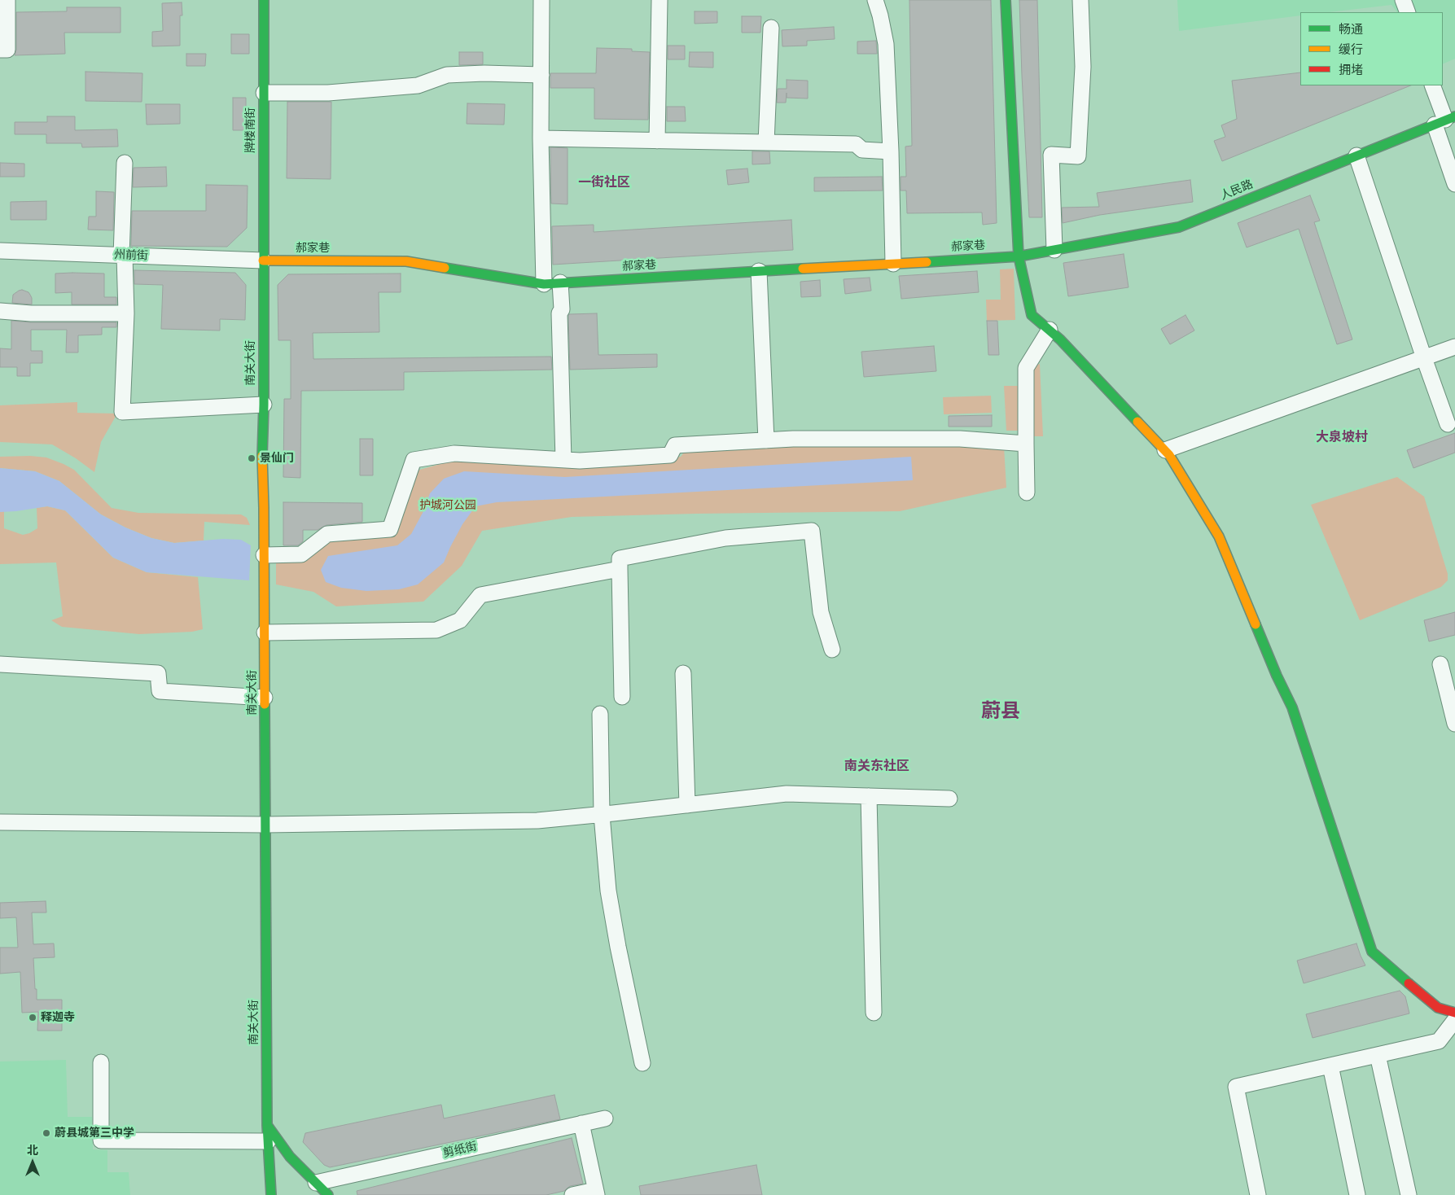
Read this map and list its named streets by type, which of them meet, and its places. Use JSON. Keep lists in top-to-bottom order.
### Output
{
  "streets": {
    "street": [
      "牌楼南街",
      "人民路",
      "郝家巷",
      "州前街",
      "南关大街",
      "剪纸街"
    ]
  },
  "crossings": [
    ["牌楼南街", "郝家巷"],
    ["牌楼南街", "州前街"],
    ["牌楼南街", "南关大街"],
    ["人民路", "郝家巷"],
    ["郝家巷", "州前街"],
    ["郝家巷", "南关大街"],
    ["州前街", "南关大街"]
  ],
  "districts": [
    "一街社区",
    "大泉坡村",
    "蔚县",
    "南关东社区"
  ],
  "parks": ["护城河公园"],
  "places": ["景仙门", "释迦寺", "蔚县城第三中学"],
  "legend": ["畅通", "缓行", "拥堵"],
  "north": "top"
}
